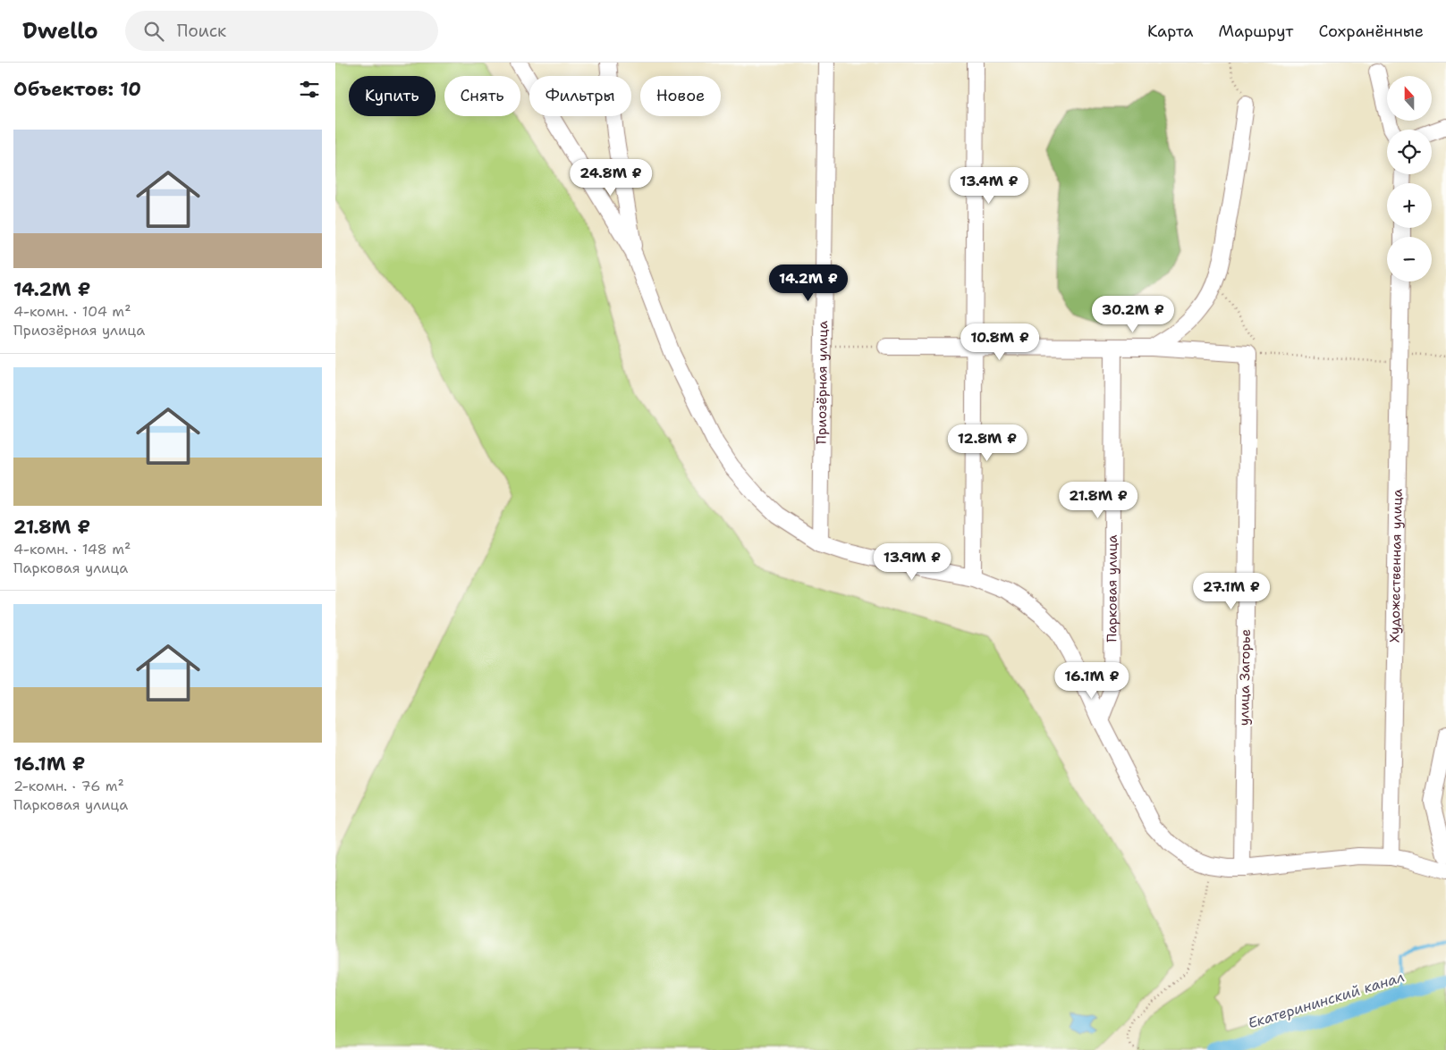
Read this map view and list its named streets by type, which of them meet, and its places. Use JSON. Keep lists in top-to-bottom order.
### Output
{
  "streets": {
    "street": [
      "Приозёрная улица",
      "Художественная улица",
      "Парковая улица",
      "улица Загорье"
    ]
  },
  "water": ["Екатерининский канал"],
  "north": "top",
  "page": {
    "header": "Dwello",
    "search": "Поиск",
    "nav": ["Карта", "Маршрут", "Сохранённые"],
    "heading": "Объектов: 10",
    "map_buttons": ["+", "−"],
    "chip": [
      "Купить",
      "Снять",
      "Фильтры",
      "Новое"
    ],
    "list": [
      {
        "name": "14.2M ₽",
        "note": "4-комн. · 104 m² · Приозёрная улица"
      },
      {
        "name": "21.8M ₽",
        "note": "4-комн. · 148 m² · Парковая улица"
      },
      {
        "name": "16.1M ₽",
        "note": "2-комн. · 76 m² · Парковая улица"
      }
    ],
    "price": [
      "24.8M ₽",
      "13.4M ₽",
      "14.2M ₽",
      "30.2M ₽",
      "10.8M ₽",
      "12.8M ₽",
      "21.8M ₽",
      "13.9M ₽",
      "27.1M ₽",
      "16.1M ₽"
    ]
  }
}
